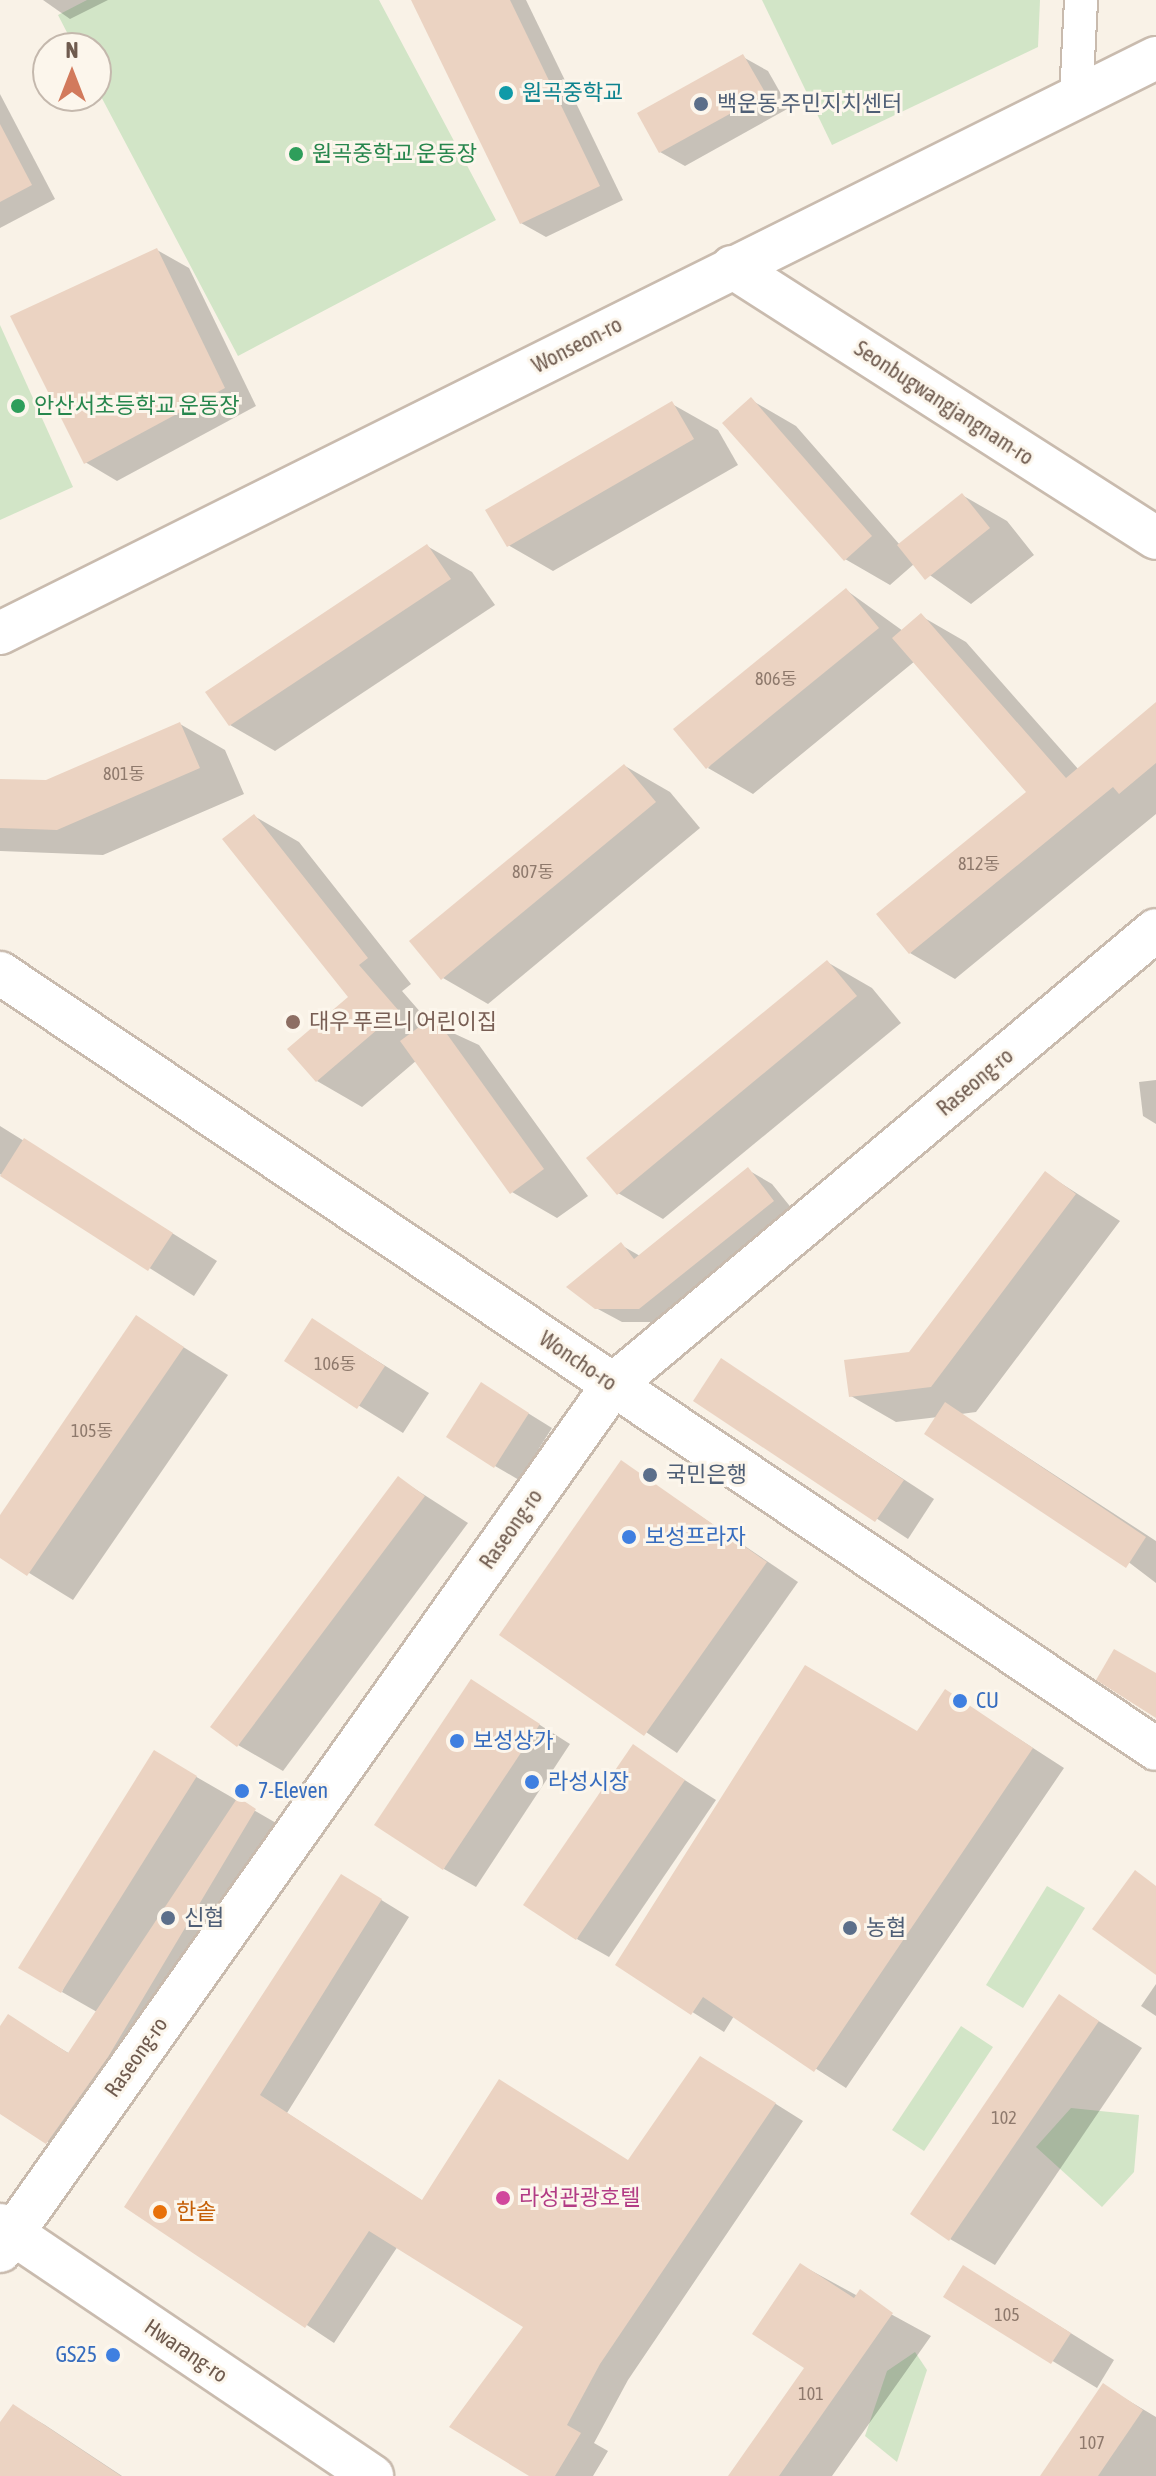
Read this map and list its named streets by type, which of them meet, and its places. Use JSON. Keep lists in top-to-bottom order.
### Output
{
  "streets": {
    "street": [
      "Wonseon-ro",
      "Seonbugwangjangnam-ro",
      "Raseong-ro",
      "Woncho-ro",
      "Hwarang-ro"
    ]
  },
  "crossings": [
    ["Wonseon-ro", "Seonbugwangjangnam-ro"],
    ["Raseong-ro", "Woncho-ro"],
    ["Raseong-ro", "Hwarang-ro"]
  ],
  "places": [
    "원곡중학교",
    "백운동 주민지치센터",
    "원곡중학교 운동장",
    "안산서초등학교 운동장",
    "대우 푸르니 어린이집",
    "국민은행",
    "보성프라자",
    "CU",
    "보성상가",
    "라성시장",
    "7-Eleven",
    "신협",
    "농협",
    "라성관광호텔",
    "한솥",
    "GS25"
  ],
  "house_numbers": [
    "806동",
    "801동",
    "812동",
    "807동",
    "106동",
    "105동",
    "102",
    "105",
    "101",
    "107"
  ],
  "north": "top"
}
